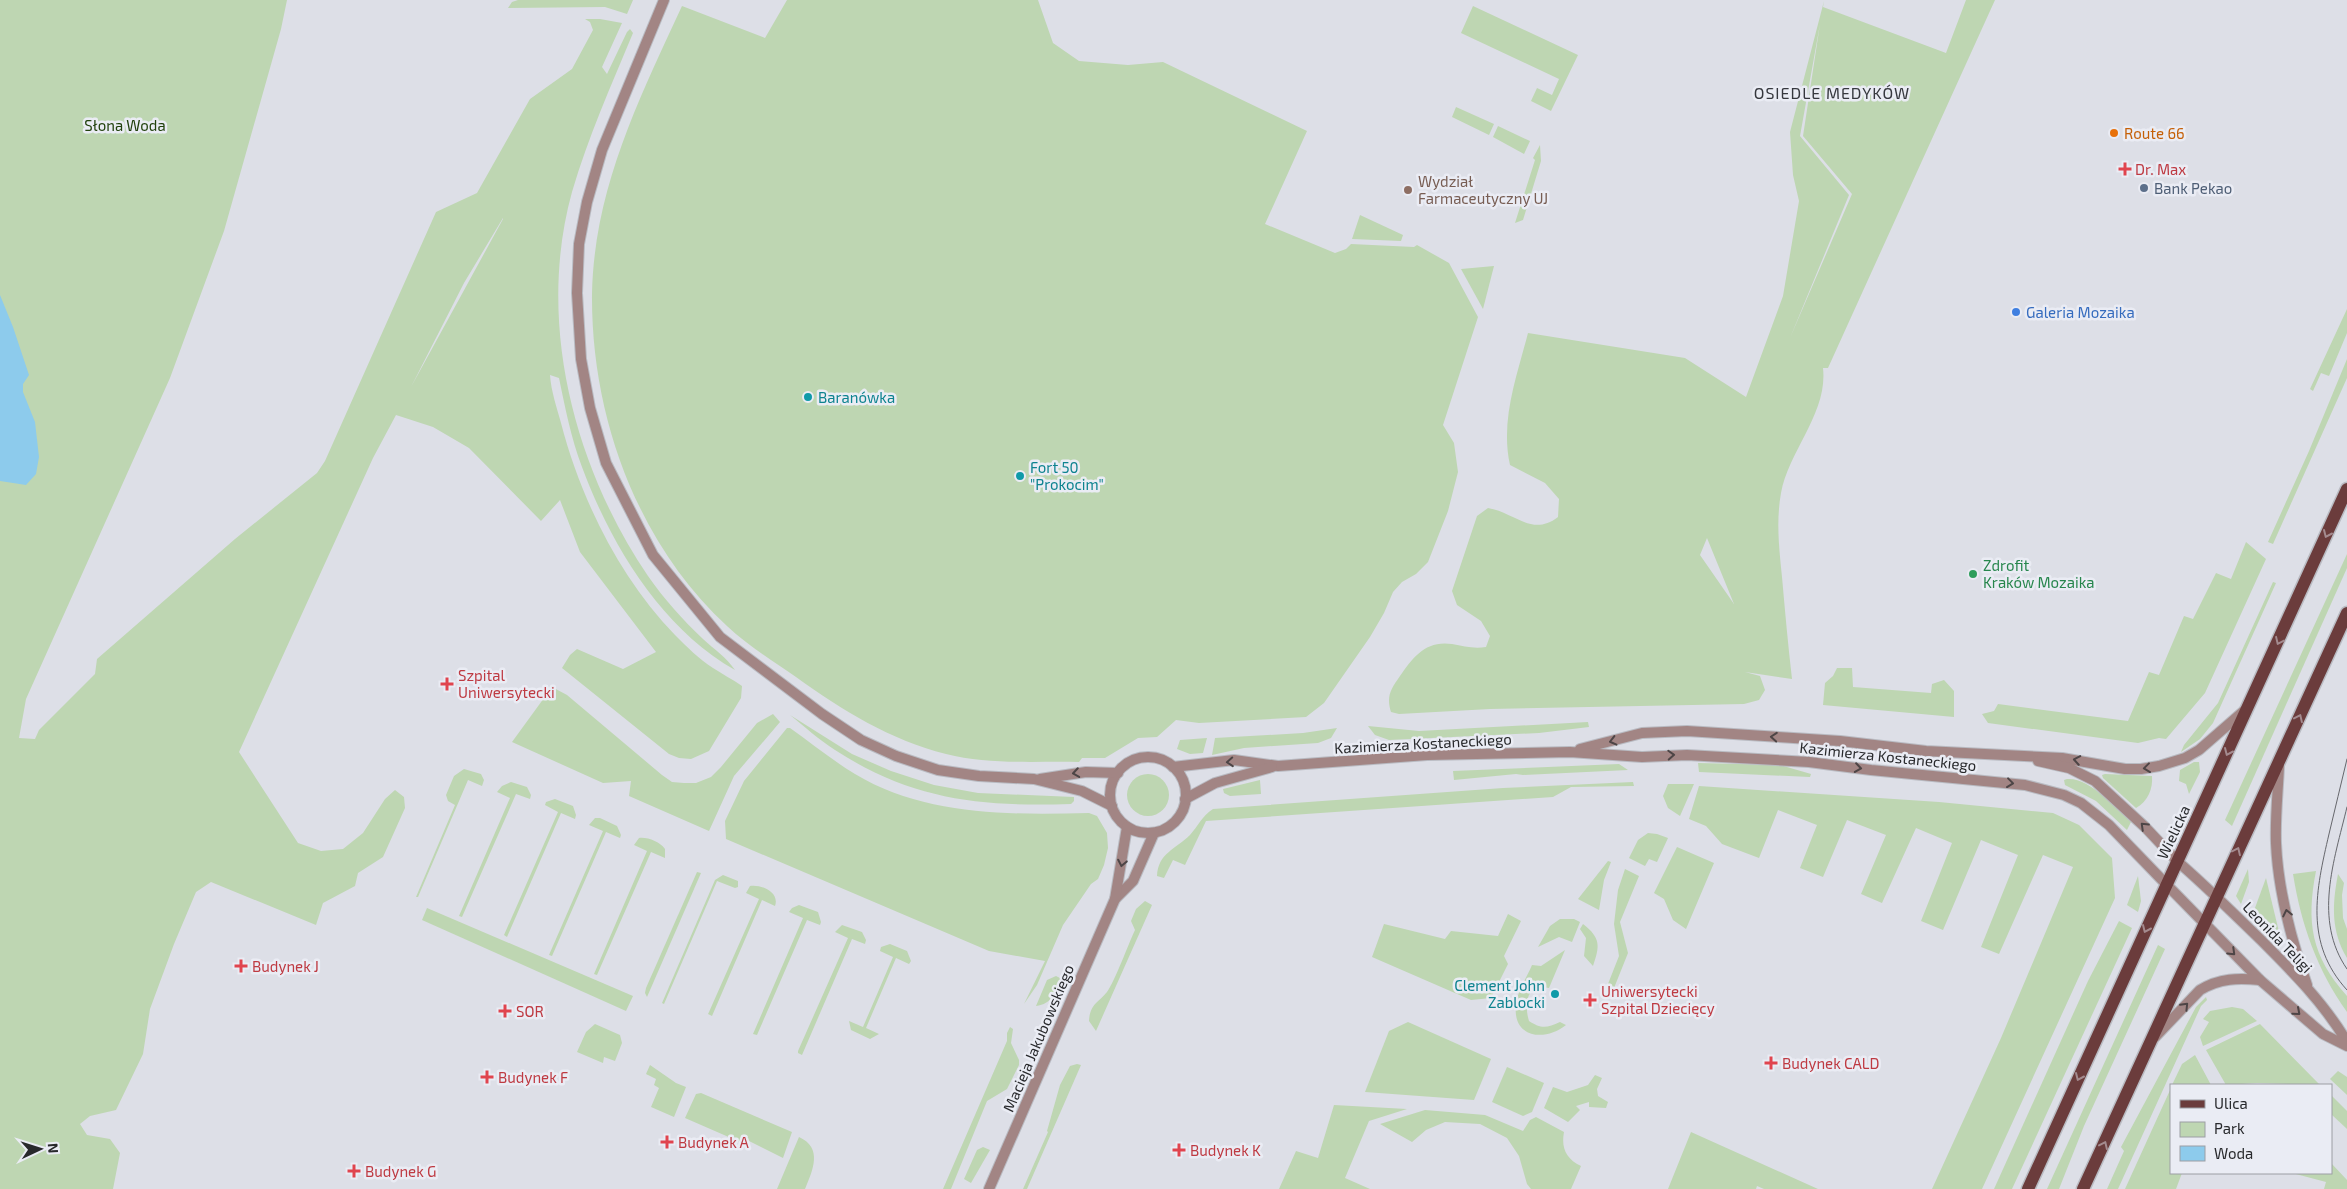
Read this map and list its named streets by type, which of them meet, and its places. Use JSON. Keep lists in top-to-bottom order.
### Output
{
  "streets": {
    "main road": ["Wielicka"],
    "street": ["Kazimierza Kostaneckiego", "Leonida Teligi", "Macieja Jakubowskiego"]
  },
  "crossings": [
    ["Kazimierza Kostaneckiego", "Wielicka"],
    ["Kazimierza Kostaneckiego", "Leonida Teligi"],
    ["Kazimierza Kostaneckiego", "Macieja Jakubowskiego"],
    ["Wielicka", "Leonida Teligi"]
  ],
  "districts": ["OSIEDLE MEDYKÓW"],
  "parks": ["Słona Woda"],
  "places": {
    "other": [
      "Route 66",
      "Bank Pekao",
      "Wydział Farmaceutyczny UJ",
      "Galeria Mozaika",
      "Baranówka",
      "Fort 50 \"Prokocim\"",
      "Zdrofit Kraków Mozaika",
      "Clement John Zablocki"
    ],
    "health": [
      "Dr. Max",
      "Szpital Uniwersytecki",
      "Budynek J",
      "Uniwersytecki Szpital Dziecięcy",
      "SOR",
      "Budynek CALD",
      "Budynek F",
      "Budynek A",
      "Budynek K",
      "Budynek G"
    ]
  },
  "legend": ["Ulica", "Park", "Woda"],
  "north": "right"
}
